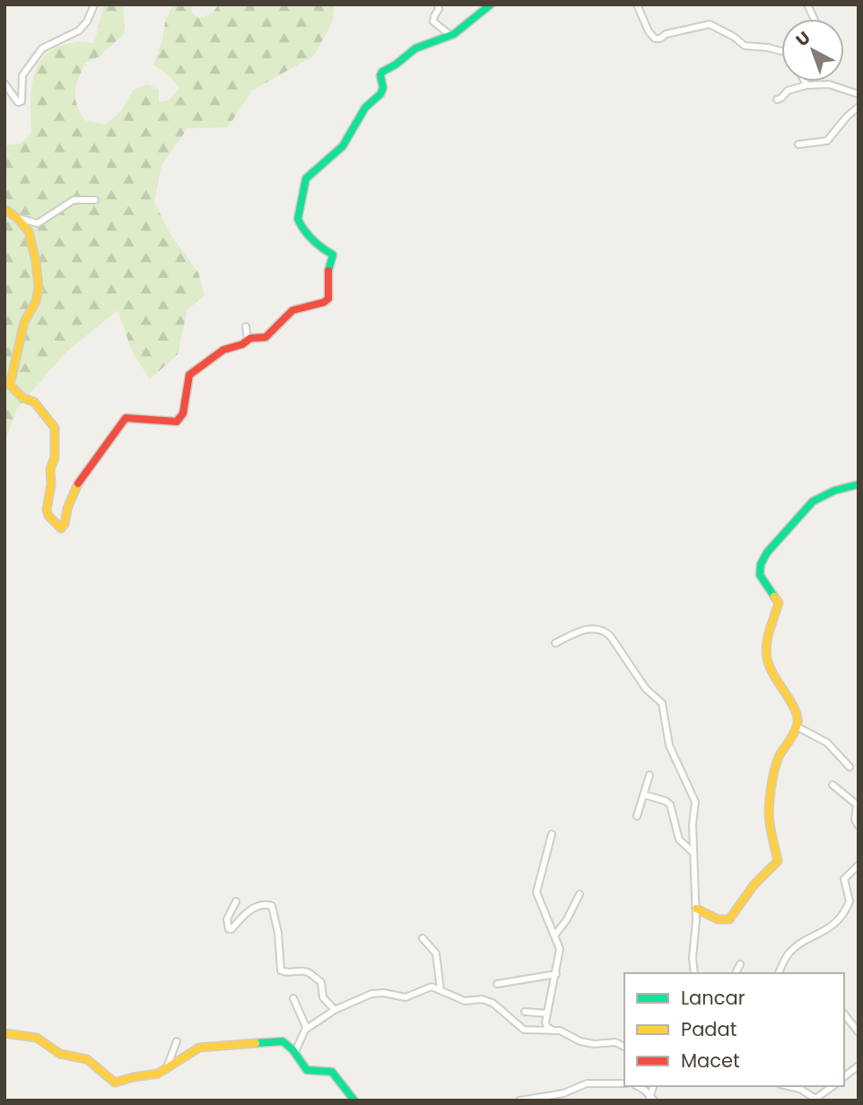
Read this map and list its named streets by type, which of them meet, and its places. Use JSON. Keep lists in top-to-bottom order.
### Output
{
  "legend": ["Lancar", "Padat", "Macet"],
  "north": "top left"
}
